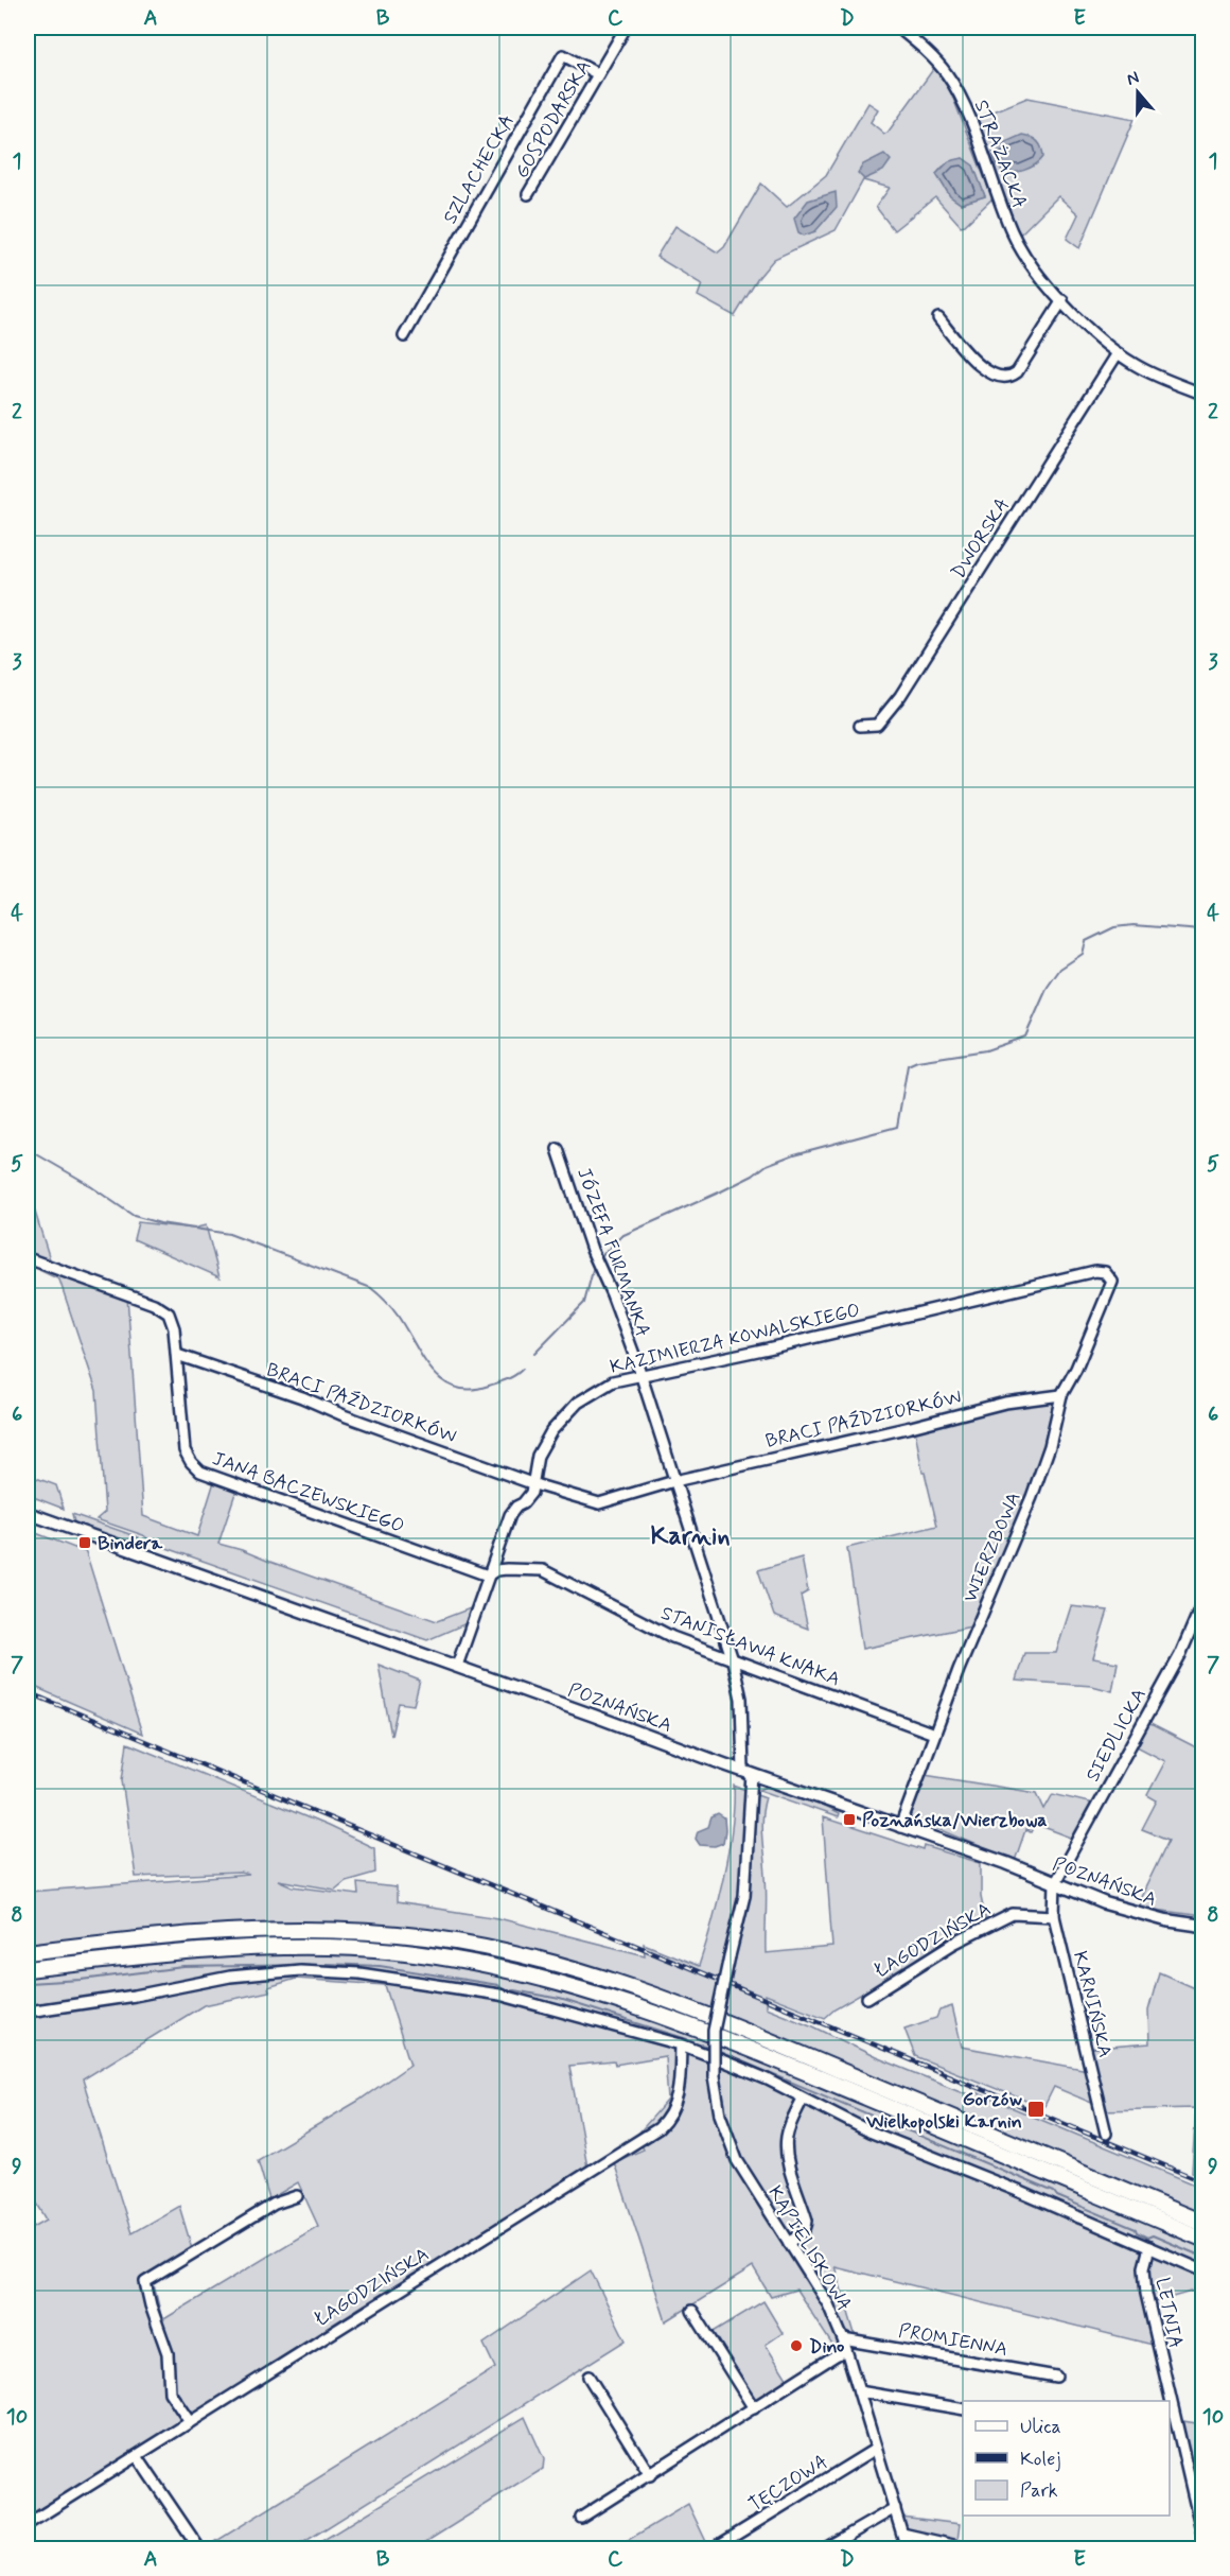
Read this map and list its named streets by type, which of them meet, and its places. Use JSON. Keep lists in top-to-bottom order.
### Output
{
  "streets": {
    "main road": ["POZNAŃSKA"],
    "street": [
      "GOSPODARSKA",
      "STRAŻACKA",
      "SZLACHECKA",
      "DWORSKA",
      "JÓZEFA FURMANKA",
      "KAZIMIERZA KOWALSKIEGO",
      "BRACI PAŹDZIORKÓW",
      "JANA BACZEWSKIEGO",
      "WIERZBOWA",
      "STANISŁAWA KNAKA",
      "SIEDLICKA",
      "ŁAGODZIŃSKA",
      "KARNIŃSKA",
      "KĄPIELISKOWA",
      "LETNIA",
      "PROMIENNA",
      "TĘCZOWA"
    ]
  },
  "crossings": [
    ["GOSPODARSKA", "SZLACHECKA"],
    ["STRAŻACKA", "DWORSKA"],
    ["JÓZEFA FURMANKA", "KAZIMIERZA KOWALSKIEGO"],
    ["JÓZEFA FURMANKA", "BRACI PAŹDZIORKÓW"],
    ["JÓZEFA FURMANKA", "STANISŁAWA KNAKA"],
    ["JÓZEFA FURMANKA", "POZNAŃSKA"],
    ["JÓZEFA FURMANKA", "KĄPIELISKOWA"],
    ["KAZIMIERZA KOWALSKIEGO", "BRACI PAŹDZIORKÓW"],
    ["KAZIMIERZA KOWALSKIEGO", "WIERZBOWA"],
    ["BRACI PAŹDZIORKÓW", "JANA BACZEWSKIEGO"],
    ["BRACI PAŹDZIORKÓW", "WIERZBOWA"],
    ["JANA BACZEWSKIEGO", "STANISŁAWA KNAKA"],
    ["WIERZBOWA", "STANISŁAWA KNAKA"],
    ["WIERZBOWA", "POZNAŃSKA"],
    ["POZNAŃSKA", "SIEDLICKA"],
    ["POZNAŃSKA", "KARNIŃSKA"],
    ["SIEDLICKA", "KARNIŃSKA"],
    ["ŁAGODZIŃSKA", "KARNIŃSKA"],
    ["KĄPIELISKOWA", "PROMIENNA"],
    ["KĄPIELISKOWA", "TĘCZOWA"]
  ],
  "districts": ["Karnin"],
  "places": {
    "transit": ["Bindera", "Poznańska/Wierzbowa", "Gorzów Wielkopolski Karnin"],
    "other": ["Dino"]
  },
  "legend": ["Ulica", "Kolej", "Park"],
  "north": "top",
  "grid": {
    "columns": [
      "A",
      "B",
      "C",
      "D",
      "E"
    ],
    "rows": [
      "1",
      "2",
      "3",
      "4",
      "5",
      "6",
      "7",
      "8",
      "9",
      "10"
    ]
  }
}
